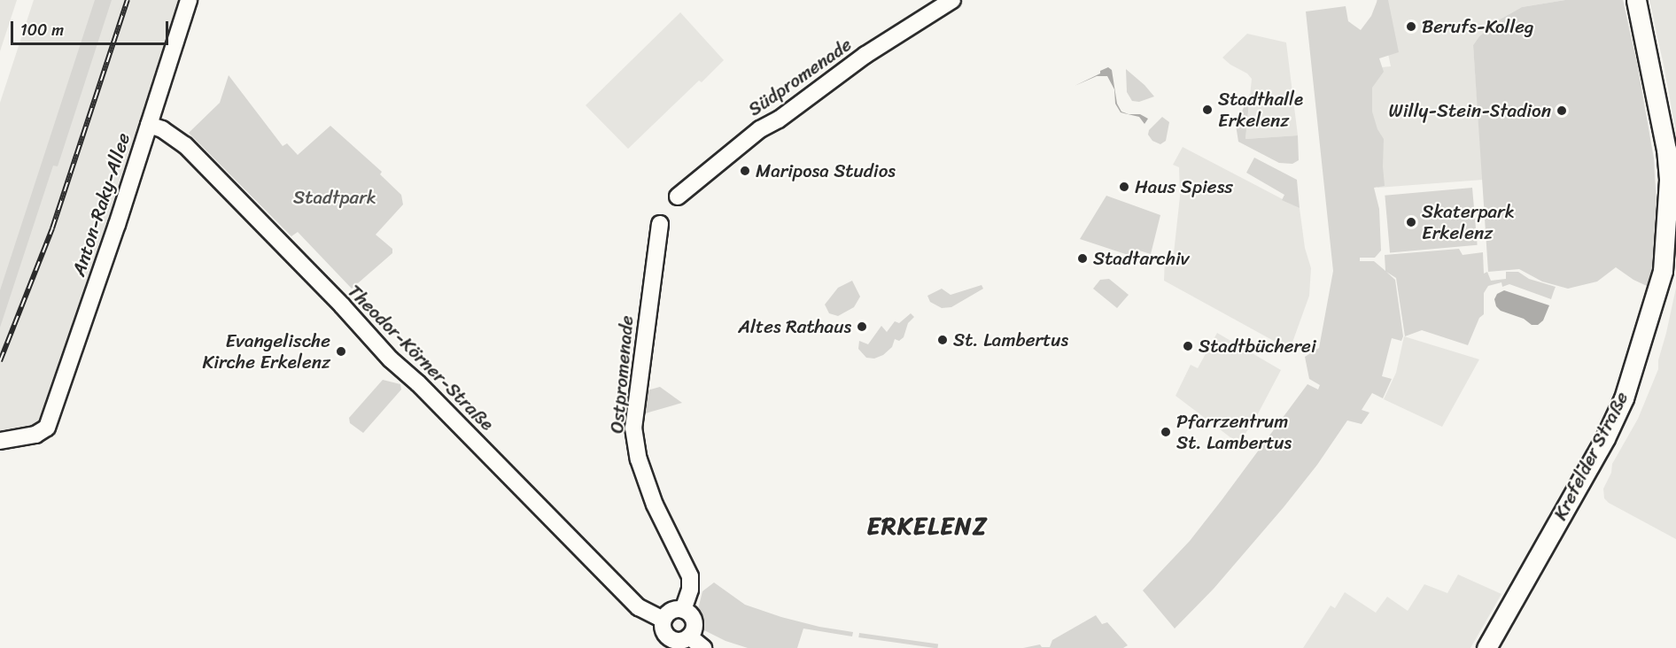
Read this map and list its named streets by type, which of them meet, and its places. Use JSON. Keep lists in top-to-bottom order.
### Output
{
  "streets": {
    "main road": ["Krefelder Straße"],
    "street": [
      "Südpromenade",
      "Anton-Raky-Allee",
      "Theodor-Körner-Straße",
      "Ostpromenade"
    ]
  },
  "crossings": [
    ["Anton-Raky-Allee", "Theodor-Körner-Straße"],
    ["Theodor-Körner-Straße", "Ostpromenade"]
  ],
  "districts": ["ERKELENZ"],
  "parks": ["Stadtpark"],
  "places": [
    "Berufs-Kolleg",
    "Stadthalle Erkelenz",
    "Willy-Stein-Stadion",
    "Mariposa Studios",
    "Haus Spiess",
    "Skaterpark Erkelenz",
    "Stadtarchiv",
    "Altes Rathaus",
    "St. Lambertus",
    "Stadtbücherei",
    "Evangelische Kirche Erkelenz",
    "Pfarrzentrum St. Lambertus"
  ],
  "scale_bar": "100 m"
}
